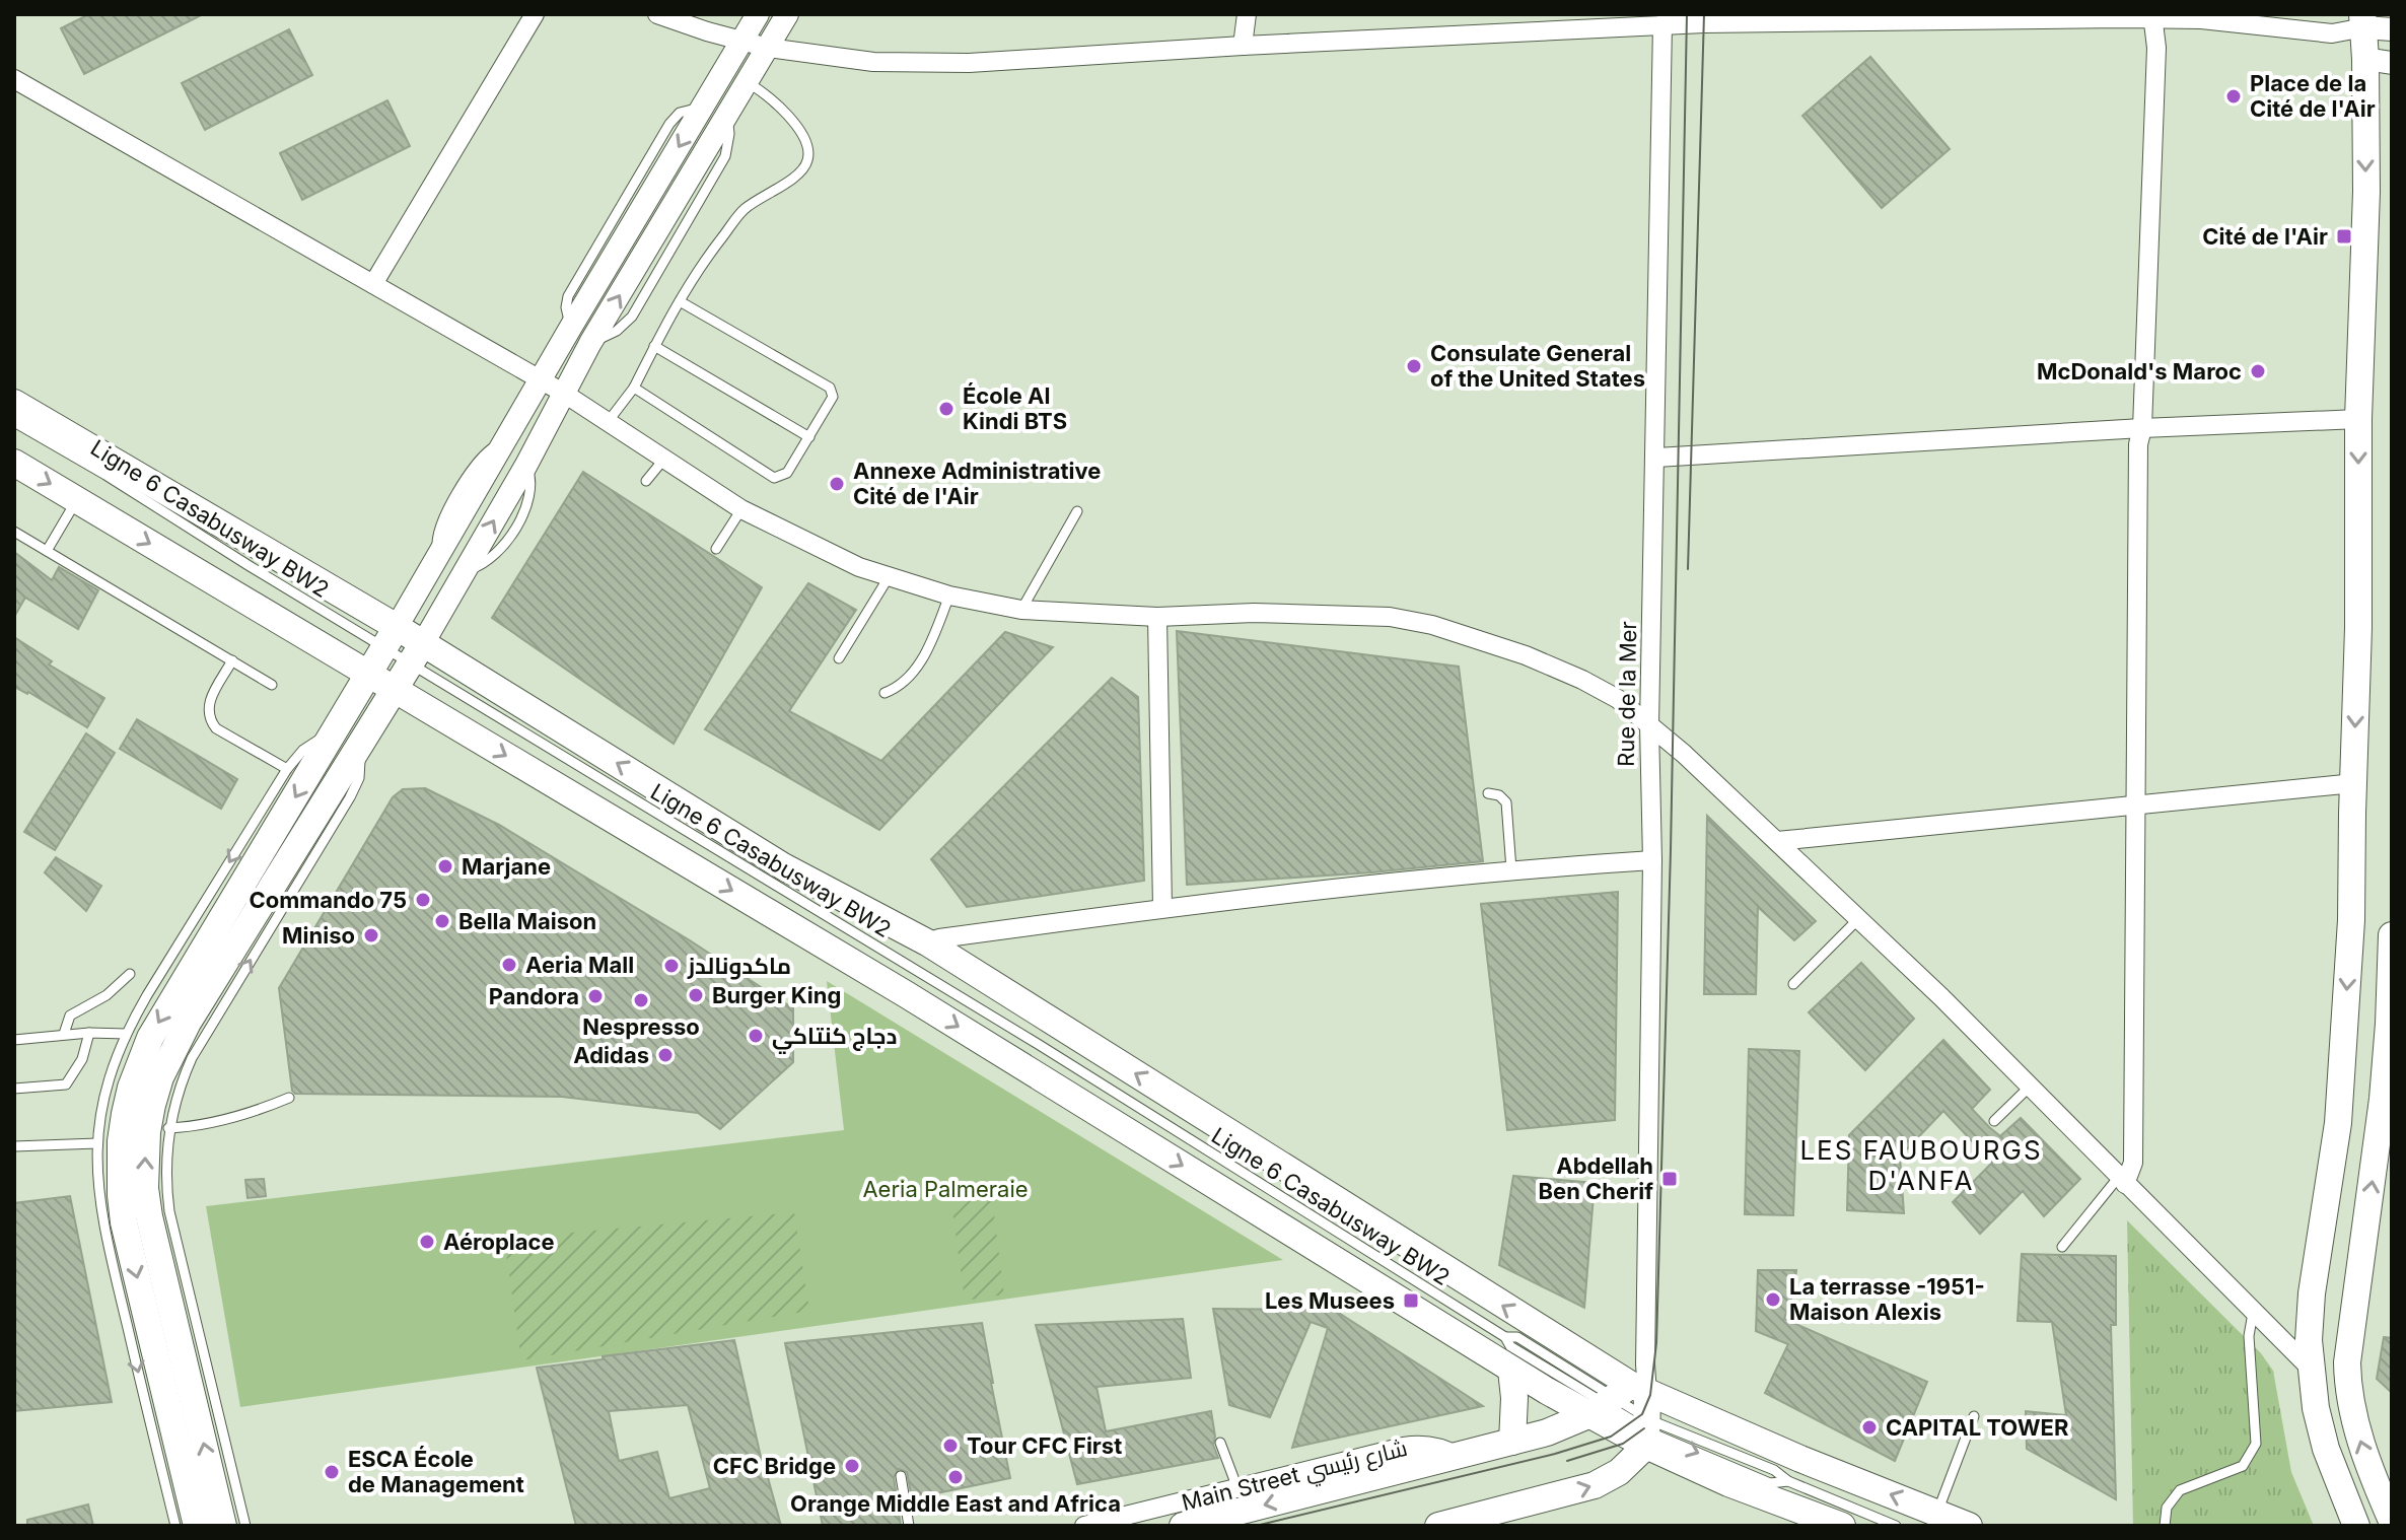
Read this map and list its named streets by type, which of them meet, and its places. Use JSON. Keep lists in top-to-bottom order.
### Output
{
  "streets": {
    "main road": ["Main Street شارع رئيسي"],
    "street": ["Rue de la Mer"],
    "lane": ["Ligne 6 Casabusway BW2"]
  },
  "crossings": [
    ["Ligne 6 Casabusway BW2", "Rue de la Mer"],
    ["Ligne 6 Casabusway BW2", "Main Street شارع رئيسي"],
    ["Rue de la Mer", "Main Street شارع رئيسي"]
  ],
  "districts": ["LES FAUBOURGS D'ANFA"],
  "parks": ["Aeria Palmeraie"],
  "places": {
    "other": [
      "Place de la Cité de l'Air",
      "Consulate General of the United States",
      "McDonald's Maroc",
      "École Al Kindi BTS",
      "Annexe Administrative Cité de l'Air",
      "Marjane",
      "Commando 75",
      "Bella Maison",
      "Miniso",
      "Aeria Mall",
      "ماكدونالدز",
      "Burger King",
      "Pandora",
      "Nespresso",
      "دجاج كنتاكي",
      "Adidas",
      "Aéroplace",
      "La terrasse -1951- Maison Alexis",
      "CAPITAL TOWER",
      "Tour CFC First",
      "CFC Bridge",
      "ESCA École de Management",
      "Orange Middle East and Africa"
    ],
    "transit": ["Cité de l'Air", "Abdellah Ben Cherif", "Les Musees"]
  }
}
